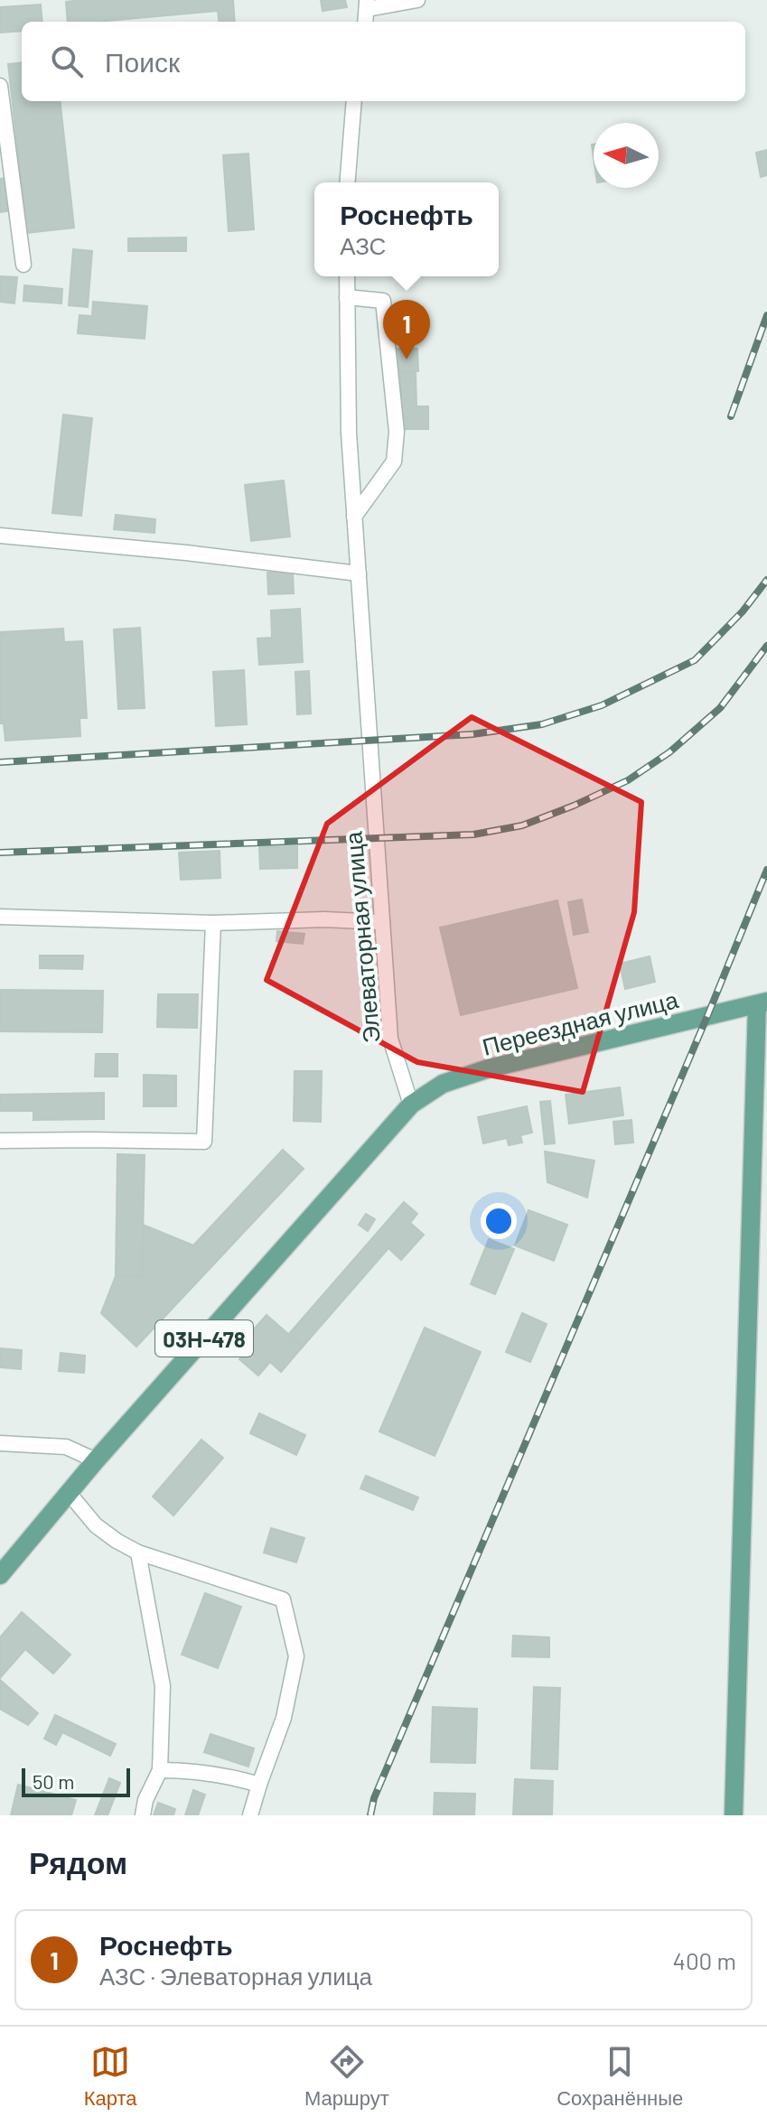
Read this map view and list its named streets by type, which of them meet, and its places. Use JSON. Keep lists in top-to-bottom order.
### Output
{
  "streets": {
    "main road": ["Переездная улица", "03Н-478"],
    "street": ["Элеваторная улица"]
  },
  "crossings": [
    ["Элеваторная улица", "Переездная улица"],
    ["Элеваторная улица", "03Н-478"],
    ["Переездная улица", "03Н-478"]
  ],
  "scale_bar": "50 m",
  "north": "left",
  "page": {
    "search": "Поиск",
    "popup": ["Роснефть", "АЗС"],
    "pins": "1",
    "scale": "50 m",
    "heading": "Рядом",
    "list": [
      {
        "mark": "1",
        "name": "Роснефть",
        "note": "АЗС · Элеваторная улица",
        "value": "400 m"
      }
    ],
    "nav": ["Карта", "Маршрут", "Сохранённые"]
  }
}
